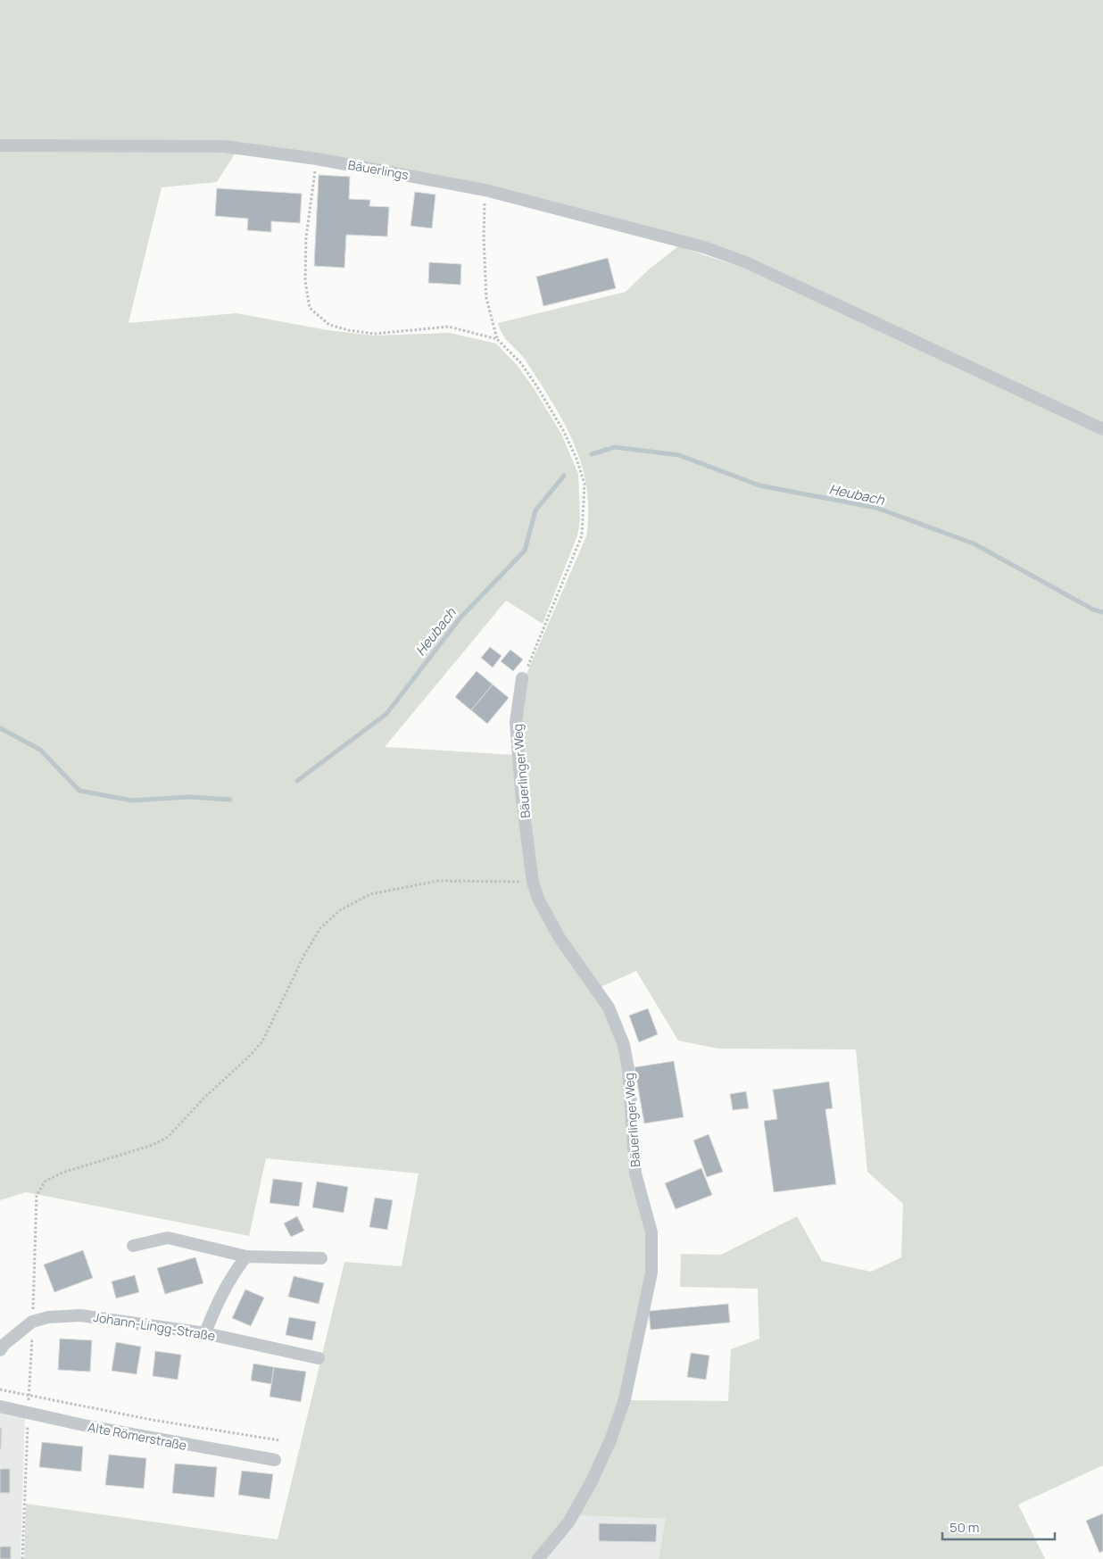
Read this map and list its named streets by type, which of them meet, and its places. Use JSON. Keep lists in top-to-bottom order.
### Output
{
  "streets": {
    "street": [
      "Bäuerlings",
      "Bäuerlinger Weg",
      "Johann-Lingg-Straße",
      "Alte Römerstraße"
    ]
  },
  "water": ["Heubach"],
  "scale_bar": "50 m"
}
